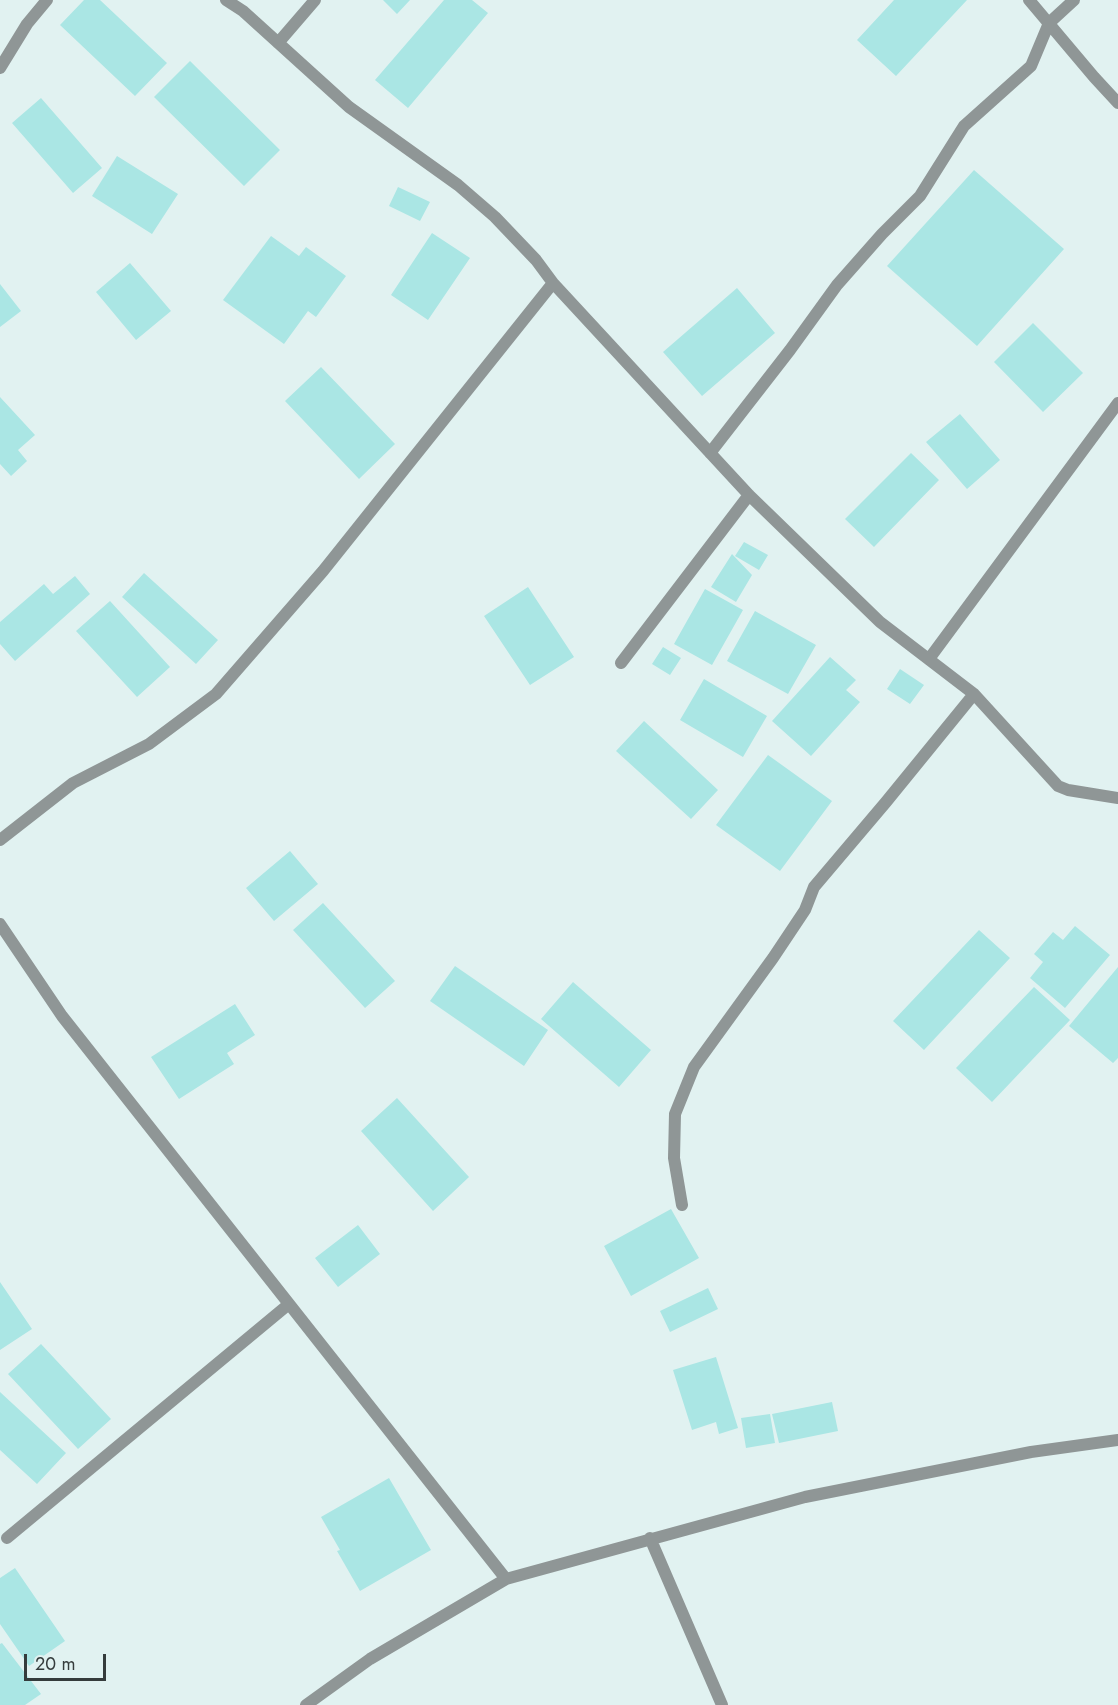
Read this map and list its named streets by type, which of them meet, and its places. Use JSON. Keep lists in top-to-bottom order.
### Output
{
  "scale_bar": "20 m"
}
